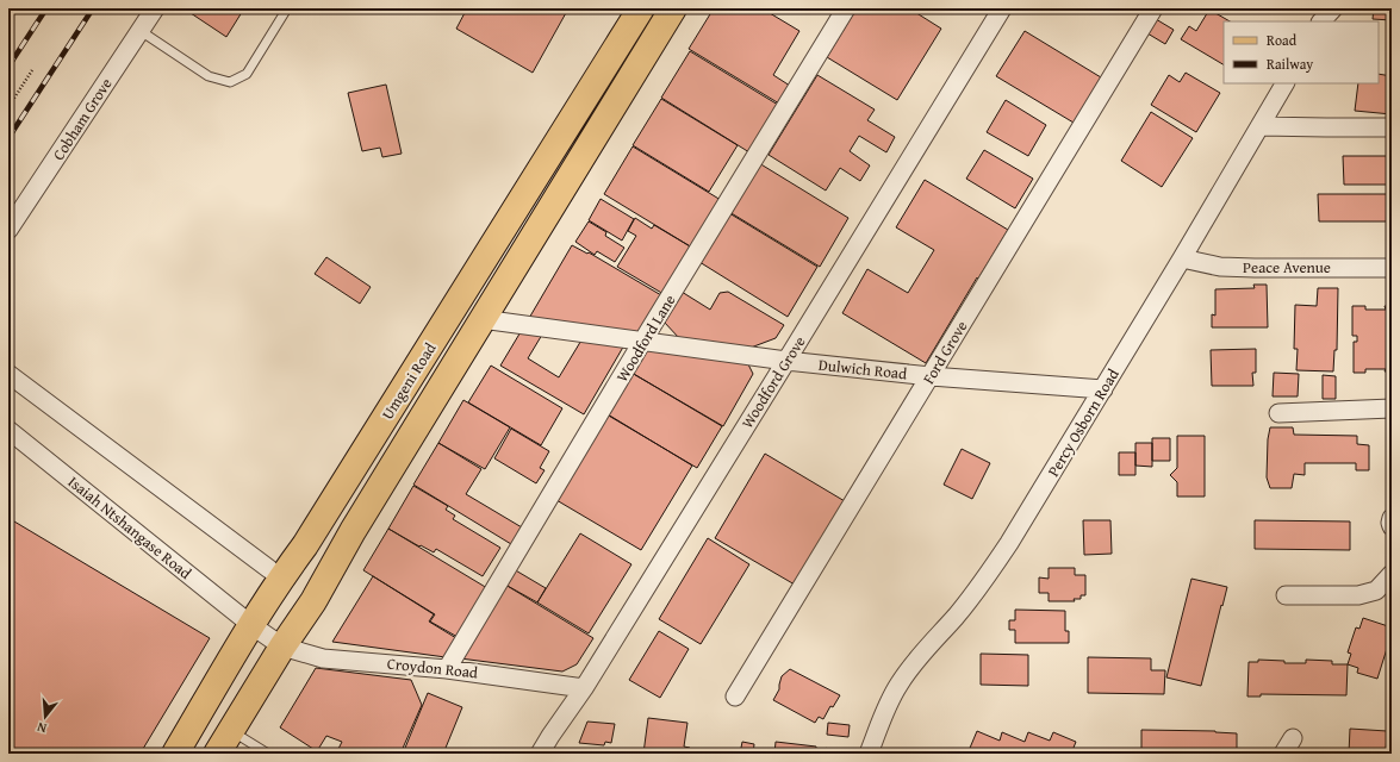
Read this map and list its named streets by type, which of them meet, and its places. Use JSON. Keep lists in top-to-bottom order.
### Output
{
  "streets": {
    "main road": ["Umgeni Road"],
    "street": [
      "Cobham Grove",
      "Peace Avenue",
      "Woodford Lane",
      "Ford Grove",
      "Dulwich Road",
      "Woodford Grove",
      "Percy Osborn Road",
      "Isaiah Ntshangase Road",
      "Croydon Road"
    ]
  },
  "crossings": [
    ["Peace Avenue", "Percy Osborn Road"],
    ["Woodford Lane", "Dulwich Road"],
    ["Woodford Lane", "Croydon Road"],
    ["Ford Grove", "Dulwich Road"],
    ["Dulwich Road", "Umgeni Road"],
    ["Dulwich Road", "Woodford Grove"],
    ["Dulwich Road", "Percy Osborn Road"],
    ["Umgeni Road", "Isaiah Ntshangase Road"],
    ["Umgeni Road", "Croydon Road"],
    ["Woodford Grove", "Croydon Road"],
    ["Isaiah Ntshangase Road", "Croydon Road"]
  ],
  "legend": ["Road", "Railway"],
  "north": "bottom"
}
